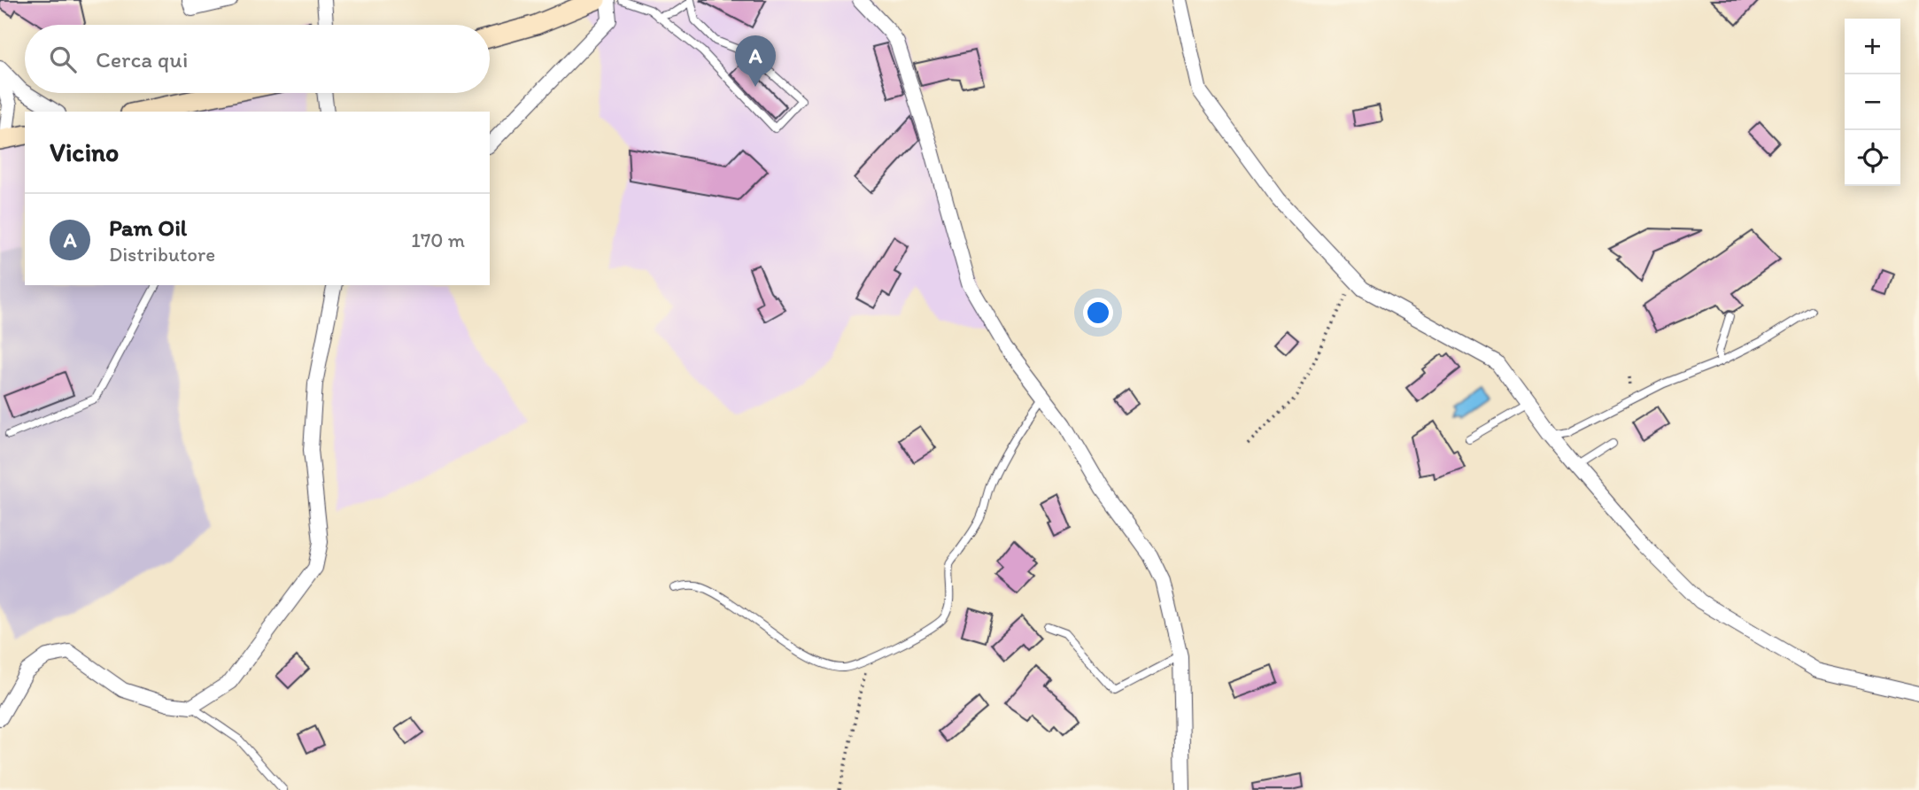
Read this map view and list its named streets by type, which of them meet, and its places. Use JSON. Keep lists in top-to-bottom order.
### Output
{
  "page": {
    "map_buttons": ["+", "−"],
    "search": "Cerca qui",
    "pins": "A",
    "heading": "Vicino",
    "list": [
      {
        "mark": "A",
        "name": "Pam Oil",
        "note": "Distributore",
        "value": "170 m"
      }
    ]
  }
}
